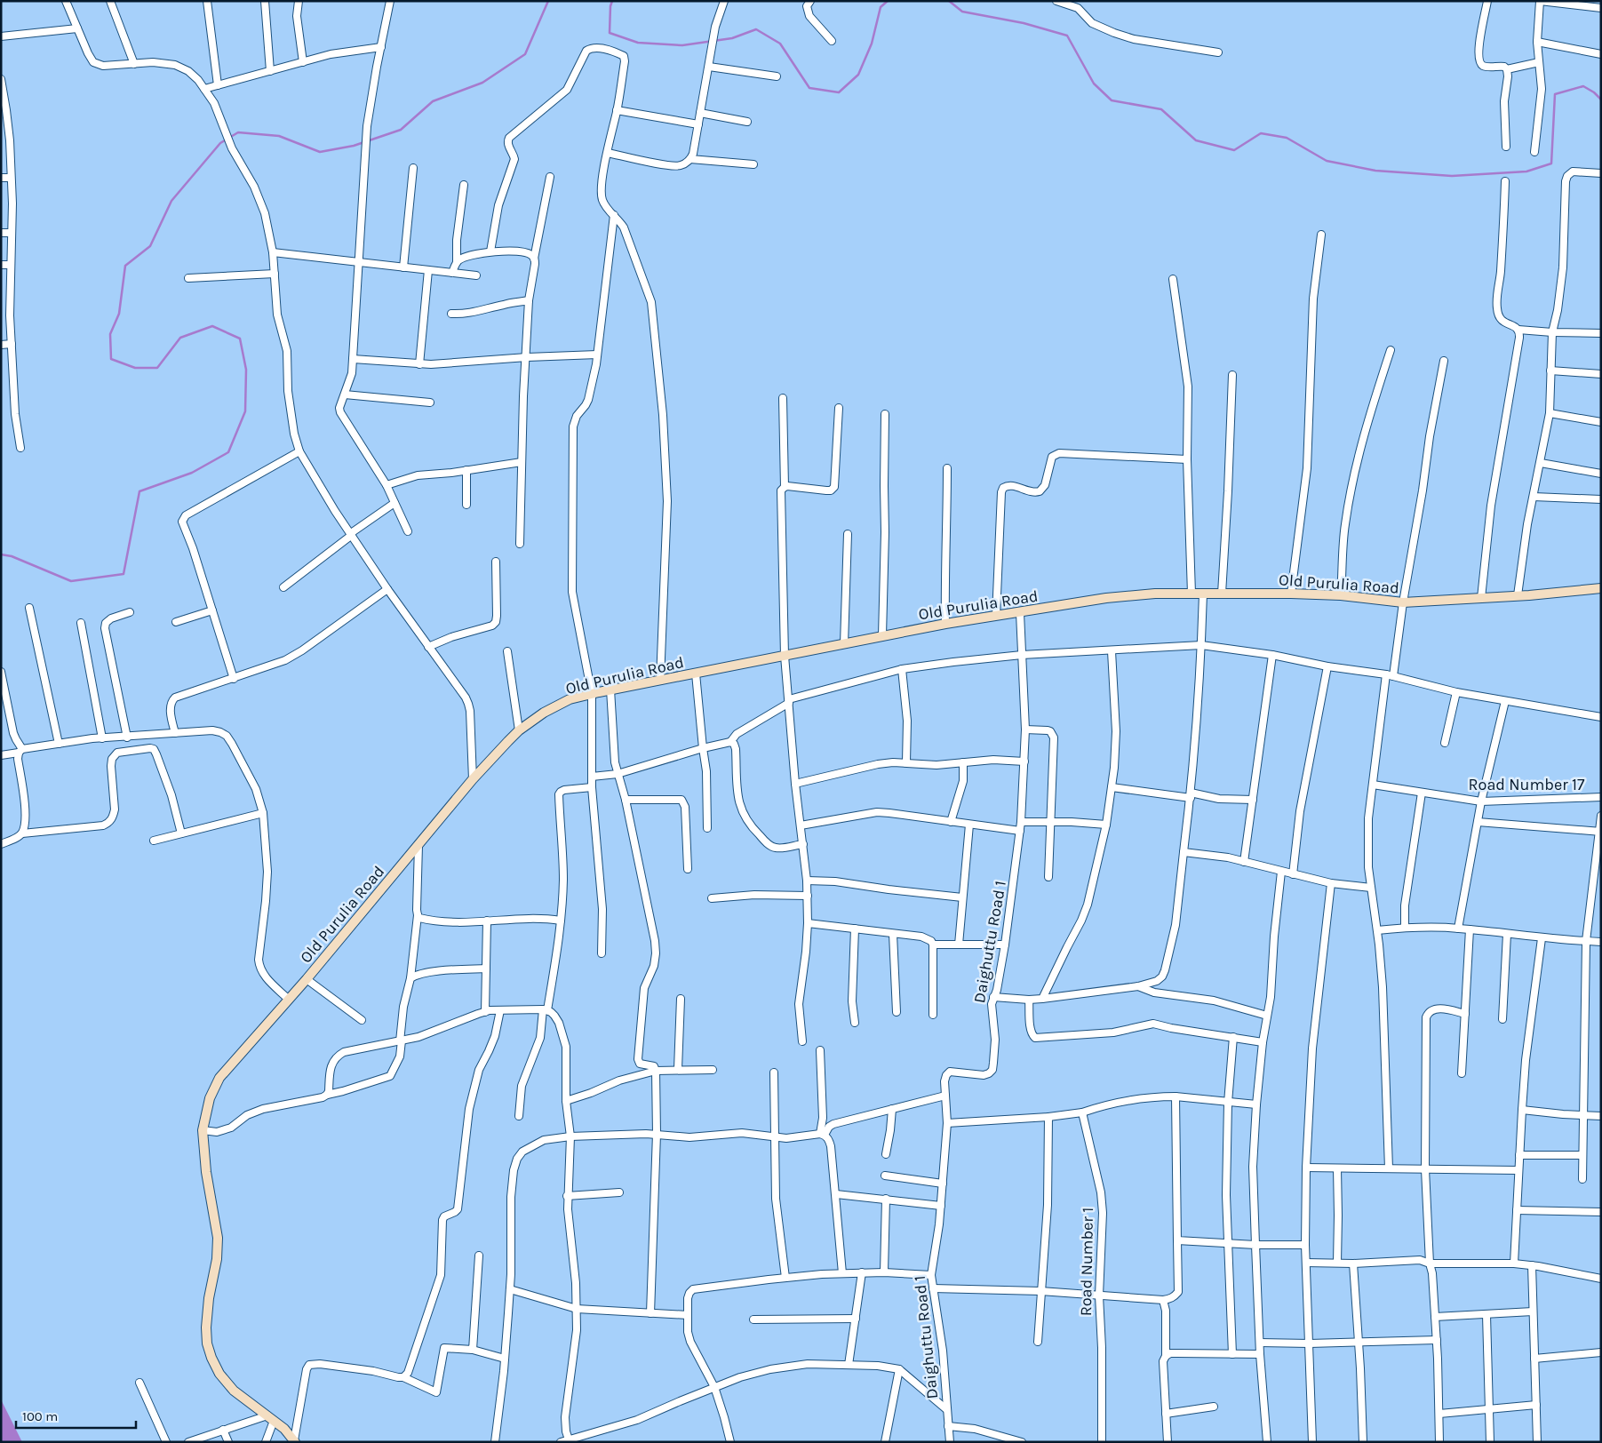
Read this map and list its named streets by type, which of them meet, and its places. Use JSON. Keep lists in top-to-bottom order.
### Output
{
  "streets": {
    "main road": ["Old Purulia Road"],
    "street": ["Road Number 17", "Daighuttu Road 1", "Road Number 1"]
  },
  "crossings": [
    ["Old Purulia Road", "Daighuttu Road 1"]
  ],
  "scale_bar": "100 m"
}
